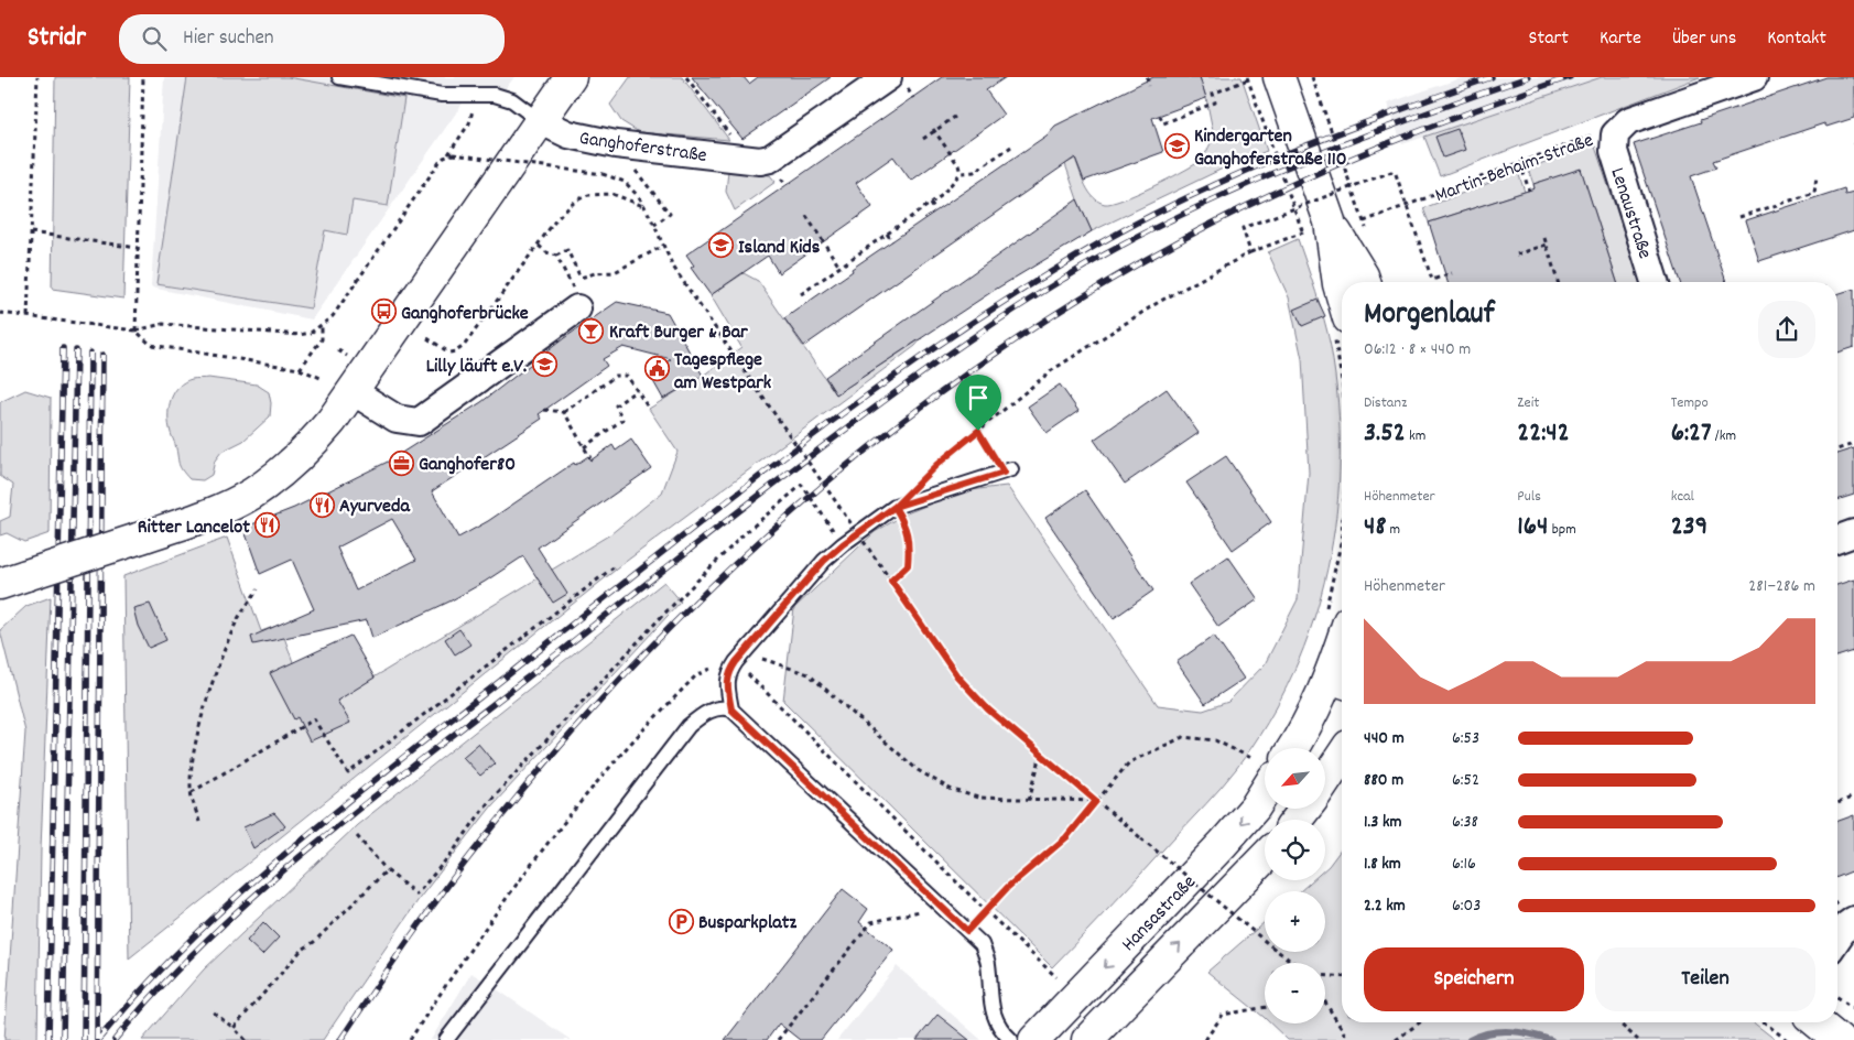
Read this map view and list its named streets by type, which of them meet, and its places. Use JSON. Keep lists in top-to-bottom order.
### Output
{
  "streets": {
    "main road": ["Hansastraße"],
    "street": ["Ganghoferstraße", "Martin-Behaim-Straße", "Lenaustraße"]
  },
  "crossings": [
    ["Martin-Behaim-Straße", "Lenaustraße"]
  ],
  "places": {
    "school or university": ["Kindergarten Ganghoferstraße 110", "Island Kids", "Lilly läuft e.V."],
    "bus stop": ["Ganghoferbrücke"],
    "bar": ["Kraft Burger & Bar"],
    "public building": ["Tagespflege am Westpark"],
    "office": ["Ganghofer80"],
    "restaurant": ["Ayurveda", "Ritter Lancelot"],
    "parking": ["Busparkplatz"]
  },
  "north": "bottom left",
  "page": {
    "header": "Stridr",
    "search": "Hier suchen",
    "nav": [
      "Start",
      "Karte",
      "Über uns",
      "Kontakt"
    ],
    "heading": ["Morgenlauf", "06:12 · 8 × 440 m"],
    "stats": [
      ["Distanz", "3.52 km"],
      ["Zeit", "22:42"],
      ["Tempo", "6:27 /km"],
      ["Höhenmeter", "48 m"],
      ["Puls", "164 bpm"],
      ["kcal", "239"]
    ],
    "chart": ["Höhenmeter", "281–286 m"],
    "list": [
      {
        "name": "440 m",
        "note": "6:53"
      },
      {
        "name": "880 m",
        "note": "6:52"
      },
      {
        "name": "1.3 km",
        "note": "6:38"
      },
      {
        "name": "1.8 km",
        "note": "6:16"
      },
      {
        "name": "2.2 km",
        "note": "6:03"
      }
    ],
    "map_buttons": ["+", "−"],
    "buttons": ["Speichern", "Teilen"]
  }
}
